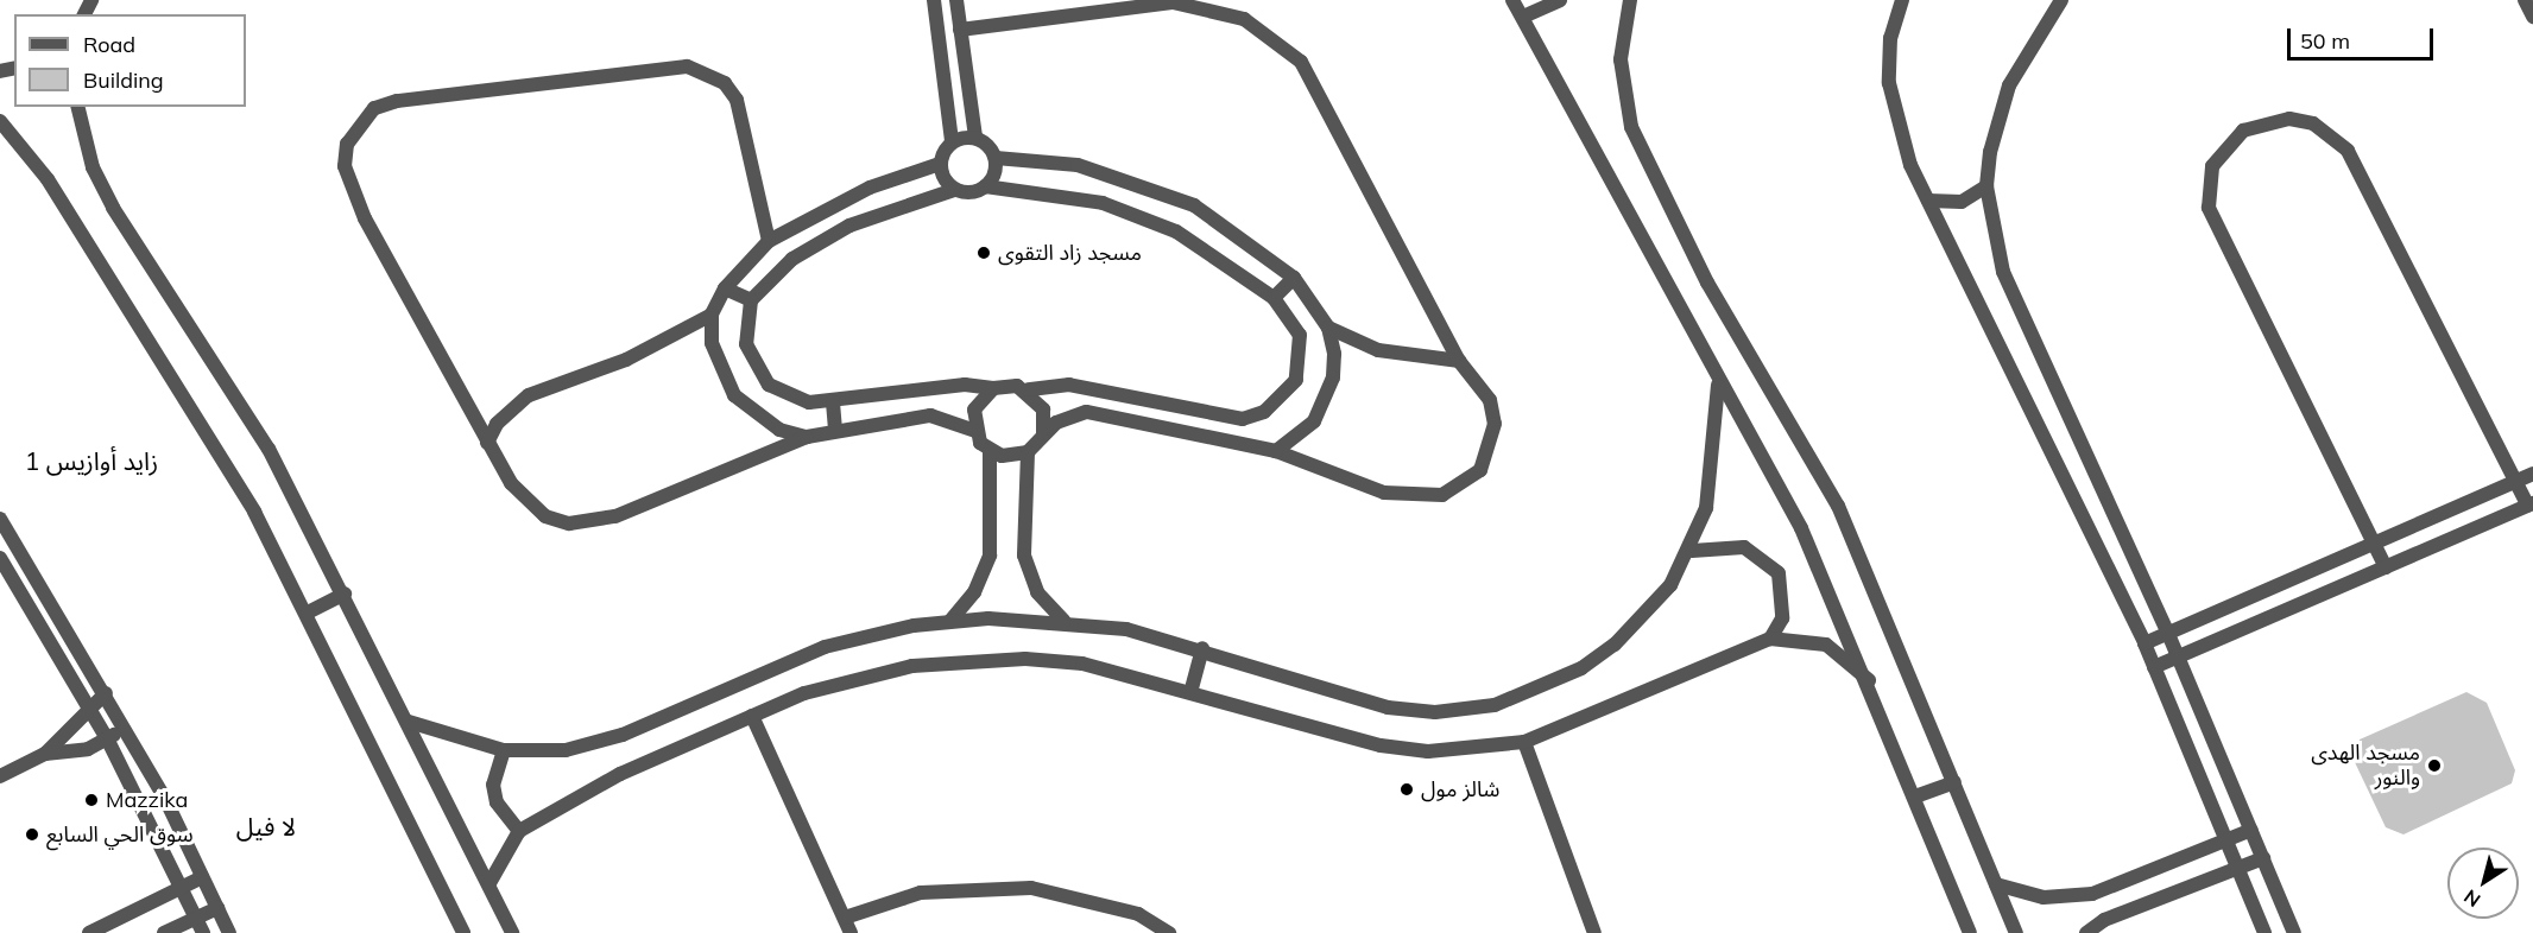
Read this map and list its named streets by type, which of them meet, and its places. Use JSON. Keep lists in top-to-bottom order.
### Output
{
  "districts": ["زايد أوازيس 1", "لا فيل"],
  "places": [
    "مسجد زاد التقوى",
    "مسجد الهدى والنور",
    "شالز مول",
    "Mazzika",
    "سوق الحي السابع"
  ],
  "legend": ["Road", "Building"],
  "scale_bar": "50 m",
  "north": "bottom left"
}
